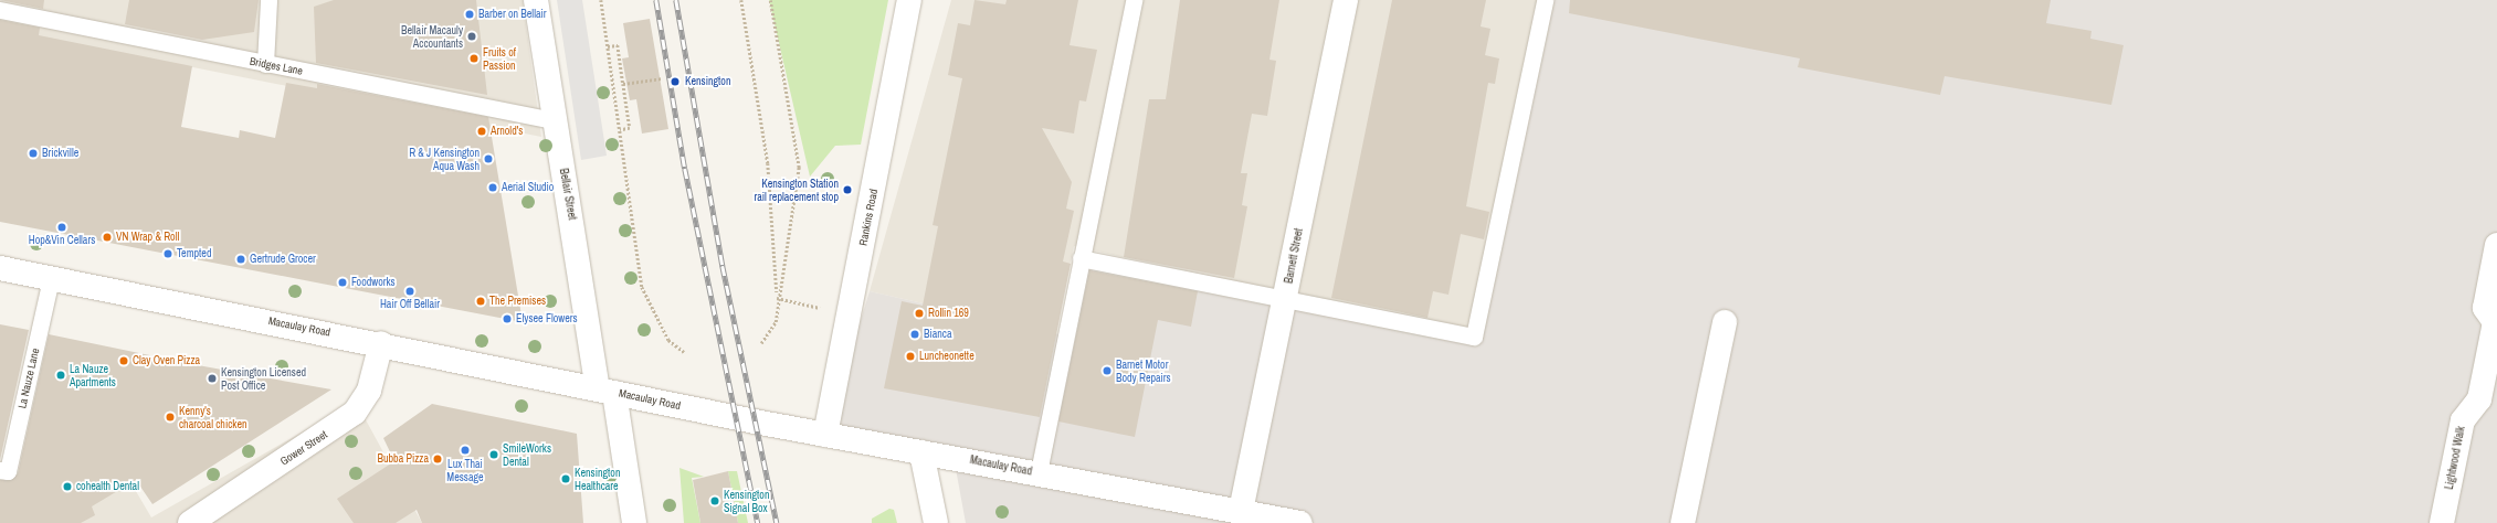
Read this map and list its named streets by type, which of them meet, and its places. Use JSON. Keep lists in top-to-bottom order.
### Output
{
  "streets": {
    "street": [
      "Bellair Street",
      "Rankins Road",
      "Barnett Street",
      "Macaulay Road",
      "Gower Street",
      "Lightwood Walk"
    ],
    "lane": ["Bridges Lane", "La Nauze Lane"]
  },
  "crossings": [
    ["Bridges Lane", "Bellair Street"],
    ["Bellair Street", "Macaulay Road"],
    ["Rankins Road", "Macaulay Road"],
    ["Barnett Street", "Macaulay Road"],
    ["Macaulay Road", "La Nauze Lane"],
    ["Macaulay Road", "Gower Street"]
  ],
  "places": [
    "Barber on Bellair",
    "Bellair Macauly Accountants",
    "Fruits of Passion",
    "Kensington",
    "Arnold's",
    "Brickville",
    "R & J Kensington Aqua Wash",
    "Aerial Studio",
    "Kensington Station rail replacement stop",
    "Hop&Vin Cellars",
    "VN Wrap & Roll",
    "Tempted",
    "Gertrude Grocer",
    "Foodworks",
    "Hair Off Bellair",
    "The Premises",
    "Rollin 169",
    "Elysee Flowers",
    "Bianca",
    "Luncheonette",
    "Clay Oven Pizza",
    "Barnet Motor Body Repairs",
    "La Nauze Apartments",
    "Kensington Licensed Post Office",
    "Kenny's charcoal chicken",
    "Lux Thai Message",
    "SmileWorks Dental",
    "Bubba Pizza",
    "Kensington Healthcare",
    "cohealth Dental",
    "Kensington Signal Box"
  ]
}
